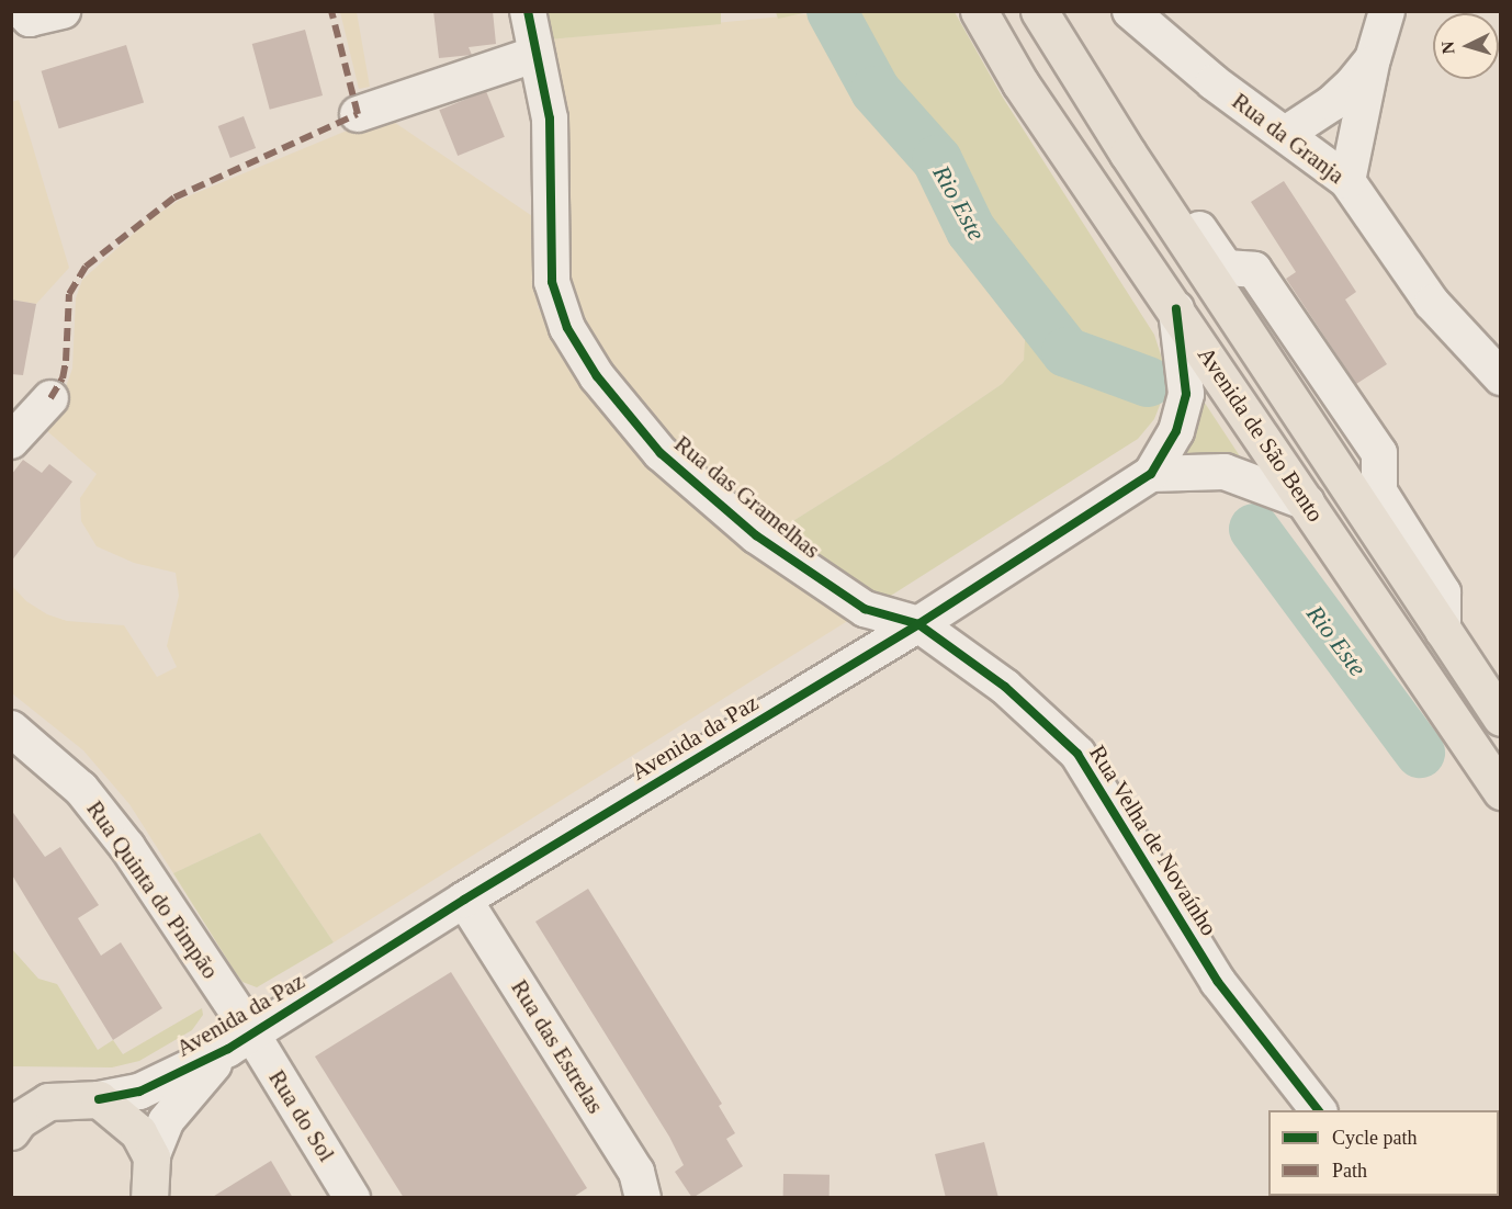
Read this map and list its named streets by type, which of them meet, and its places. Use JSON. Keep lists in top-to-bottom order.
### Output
{
  "streets": {
    "main road": ["Avenida de São Bento"],
    "street": [
      "Rua da Granja",
      "Rua das Gramelhas",
      "Avenida da Paz",
      "Rua Velha de Novaínho",
      "Rua Quinta do Pimpão",
      "Rua das Estrelas",
      "Rua do Sol"
    ]
  },
  "crossings": [
    ["Avenida de São Bento", "Avenida da Paz"],
    ["Rua das Gramelhas", "Avenida da Paz"],
    ["Rua das Gramelhas", "Rua Velha de Novaínho"],
    ["Avenida da Paz", "Rua Velha de Novaínho"],
    ["Avenida da Paz", "Rua Quinta do Pimpão"],
    ["Avenida da Paz", "Rua das Estrelas"],
    ["Avenida da Paz", "Rua do Sol"],
    ["Rua Quinta do Pimpão", "Rua do Sol"]
  ],
  "water": ["Rio Este"],
  "legend": ["Cycle path", "Path"],
  "north": "left"
}
